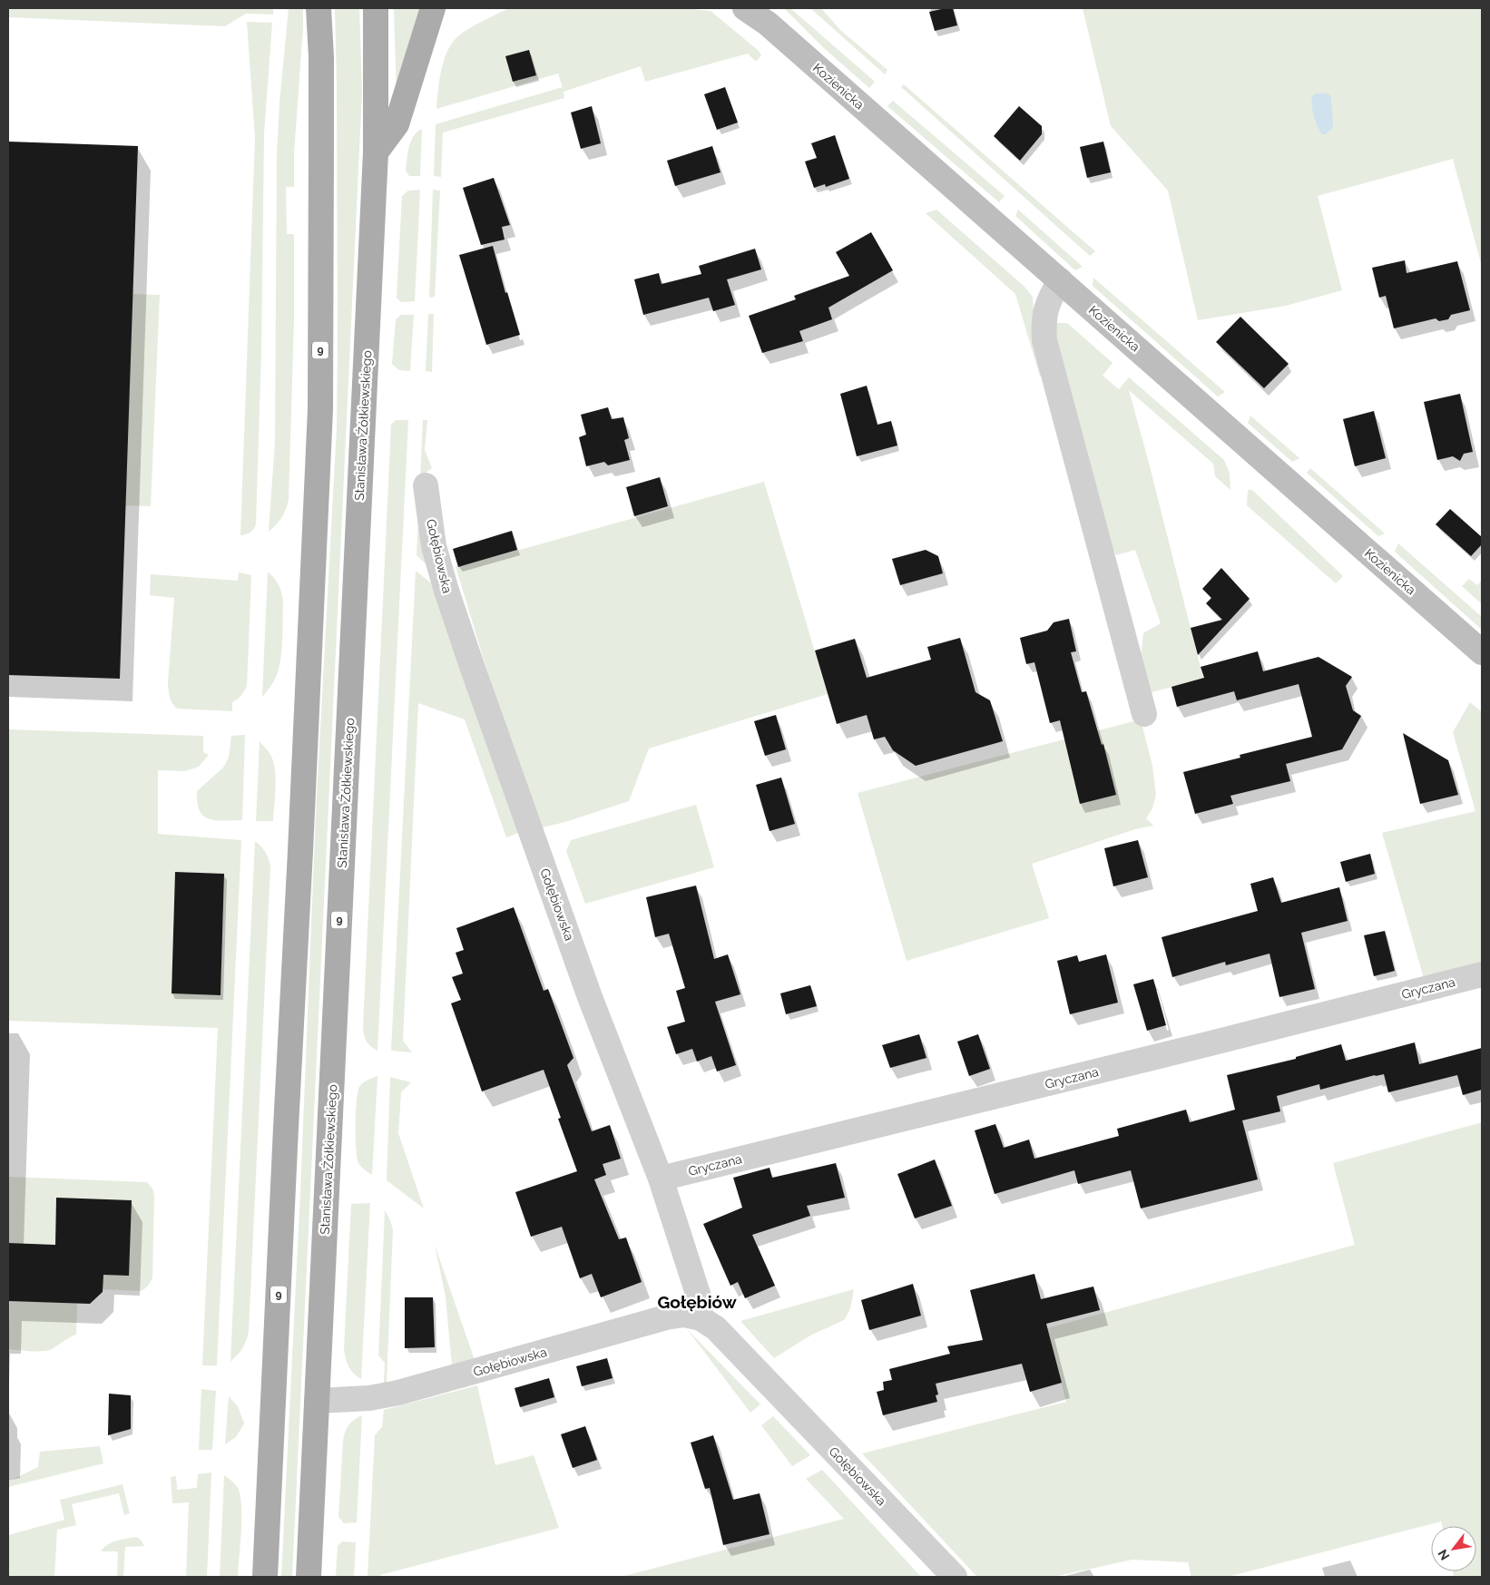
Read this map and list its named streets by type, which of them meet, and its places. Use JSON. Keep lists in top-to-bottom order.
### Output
{
  "streets": {
    "main road": ["Kozienicka", "9", "Stanisława Żółkiewskiego"],
    "street": ["Gołębiowska", "Gryczana"]
  },
  "crossings": [
    ["Stanisława Żółkiewskiego", "Gołębiowska"],
    ["Gołębiowska", "Gryczana"]
  ],
  "districts": ["Gołębiów"],
  "north": "bottom left"
}
